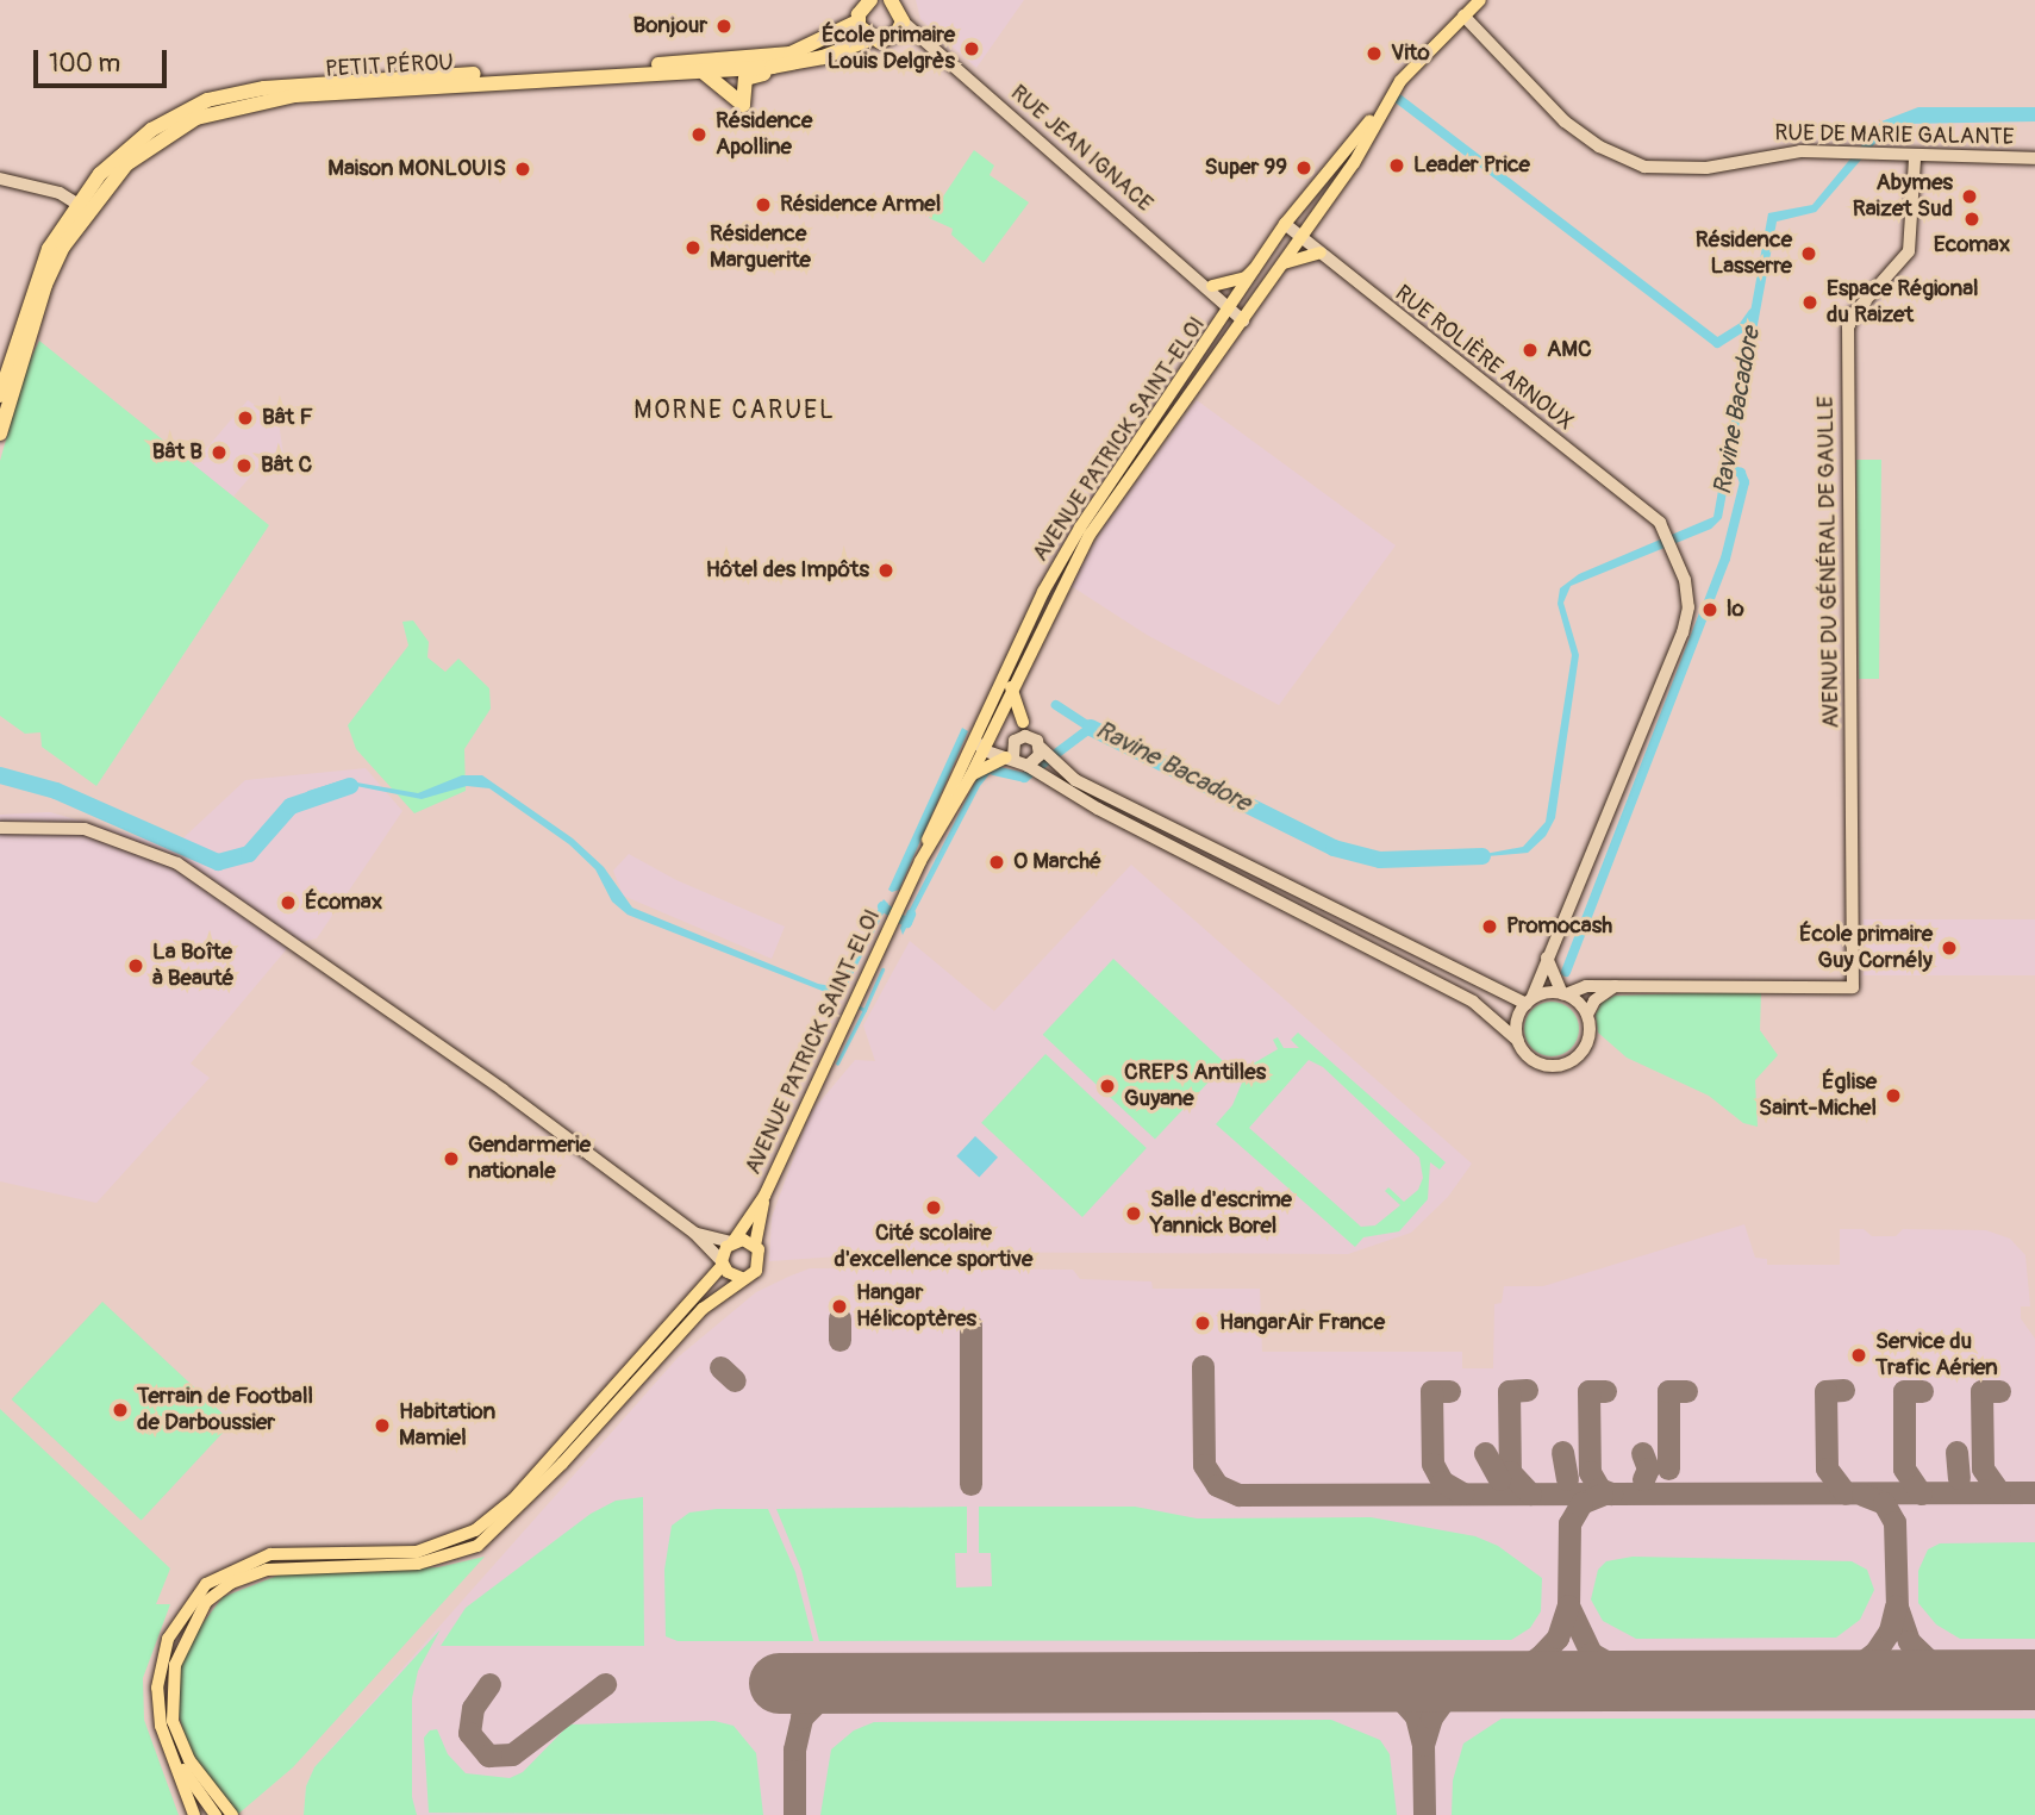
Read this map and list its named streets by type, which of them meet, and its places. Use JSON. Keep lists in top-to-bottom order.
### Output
{
  "streets": {
    "highway": ["PETIT PÉROU"],
    "main road": ["AVENUE PATRICK SAINT-ELOI"],
    "street": [
      "RUE DE MARIE GALANTE",
      "RUE JEAN IGNACE",
      "RUE ROLIÈRE ARNOUX",
      "AVENUE DU GÉNÉRAL DE GAULLE"
    ]
  },
  "crossings": [
    ["PETIT PÉROU", "RUE JEAN IGNACE"],
    ["RUE DE MARIE GALANTE", "AVENUE PATRICK SAINT-ELOI"],
    ["RUE DE MARIE GALANTE", "AVENUE DU GÉNÉRAL DE GAULLE"],
    ["RUE JEAN IGNACE", "AVENUE PATRICK SAINT-ELOI"],
    ["RUE ROLIÈRE ARNOUX", "AVENUE PATRICK SAINT-ELOI"]
  ],
  "districts": ["MORNE CARUEL"],
  "water": ["Ravine Bacadore"],
  "places": [
    "Bonjour",
    "École primaire Louis Delgrès",
    "Vito",
    "Résidence Apolline",
    "Leader Price",
    "Super 99",
    "Maison MONLOUIS",
    "Abymes Raizet Sud",
    "Résidence Armel",
    "Ecomax",
    "Résidence Marguerite",
    "Résidence Lasserre",
    "Espace Régional du Raizet",
    "AMC",
    "Bât F",
    "Bât B",
    "Bât C",
    "Hôtel des Impôts",
    "lo",
    "O Marché",
    "Écomax",
    "Promocash",
    "École primaire Guy Cornély",
    "La Boîte à Beauté",
    "CREPS Antilles Guyane",
    "Église Saint-Michel",
    "Gendarmerie nationale",
    "Cité scolaire d'excellence sportive",
    "Salle d'escrime Yannick Borel",
    "Hangar Hélicoptères",
    "HangarAir France",
    "Service du Trafic Aérien",
    "Terrain de Football de Darboussier",
    "Habitation Mamiel"
  ],
  "scale_bar": "100 m"
}
